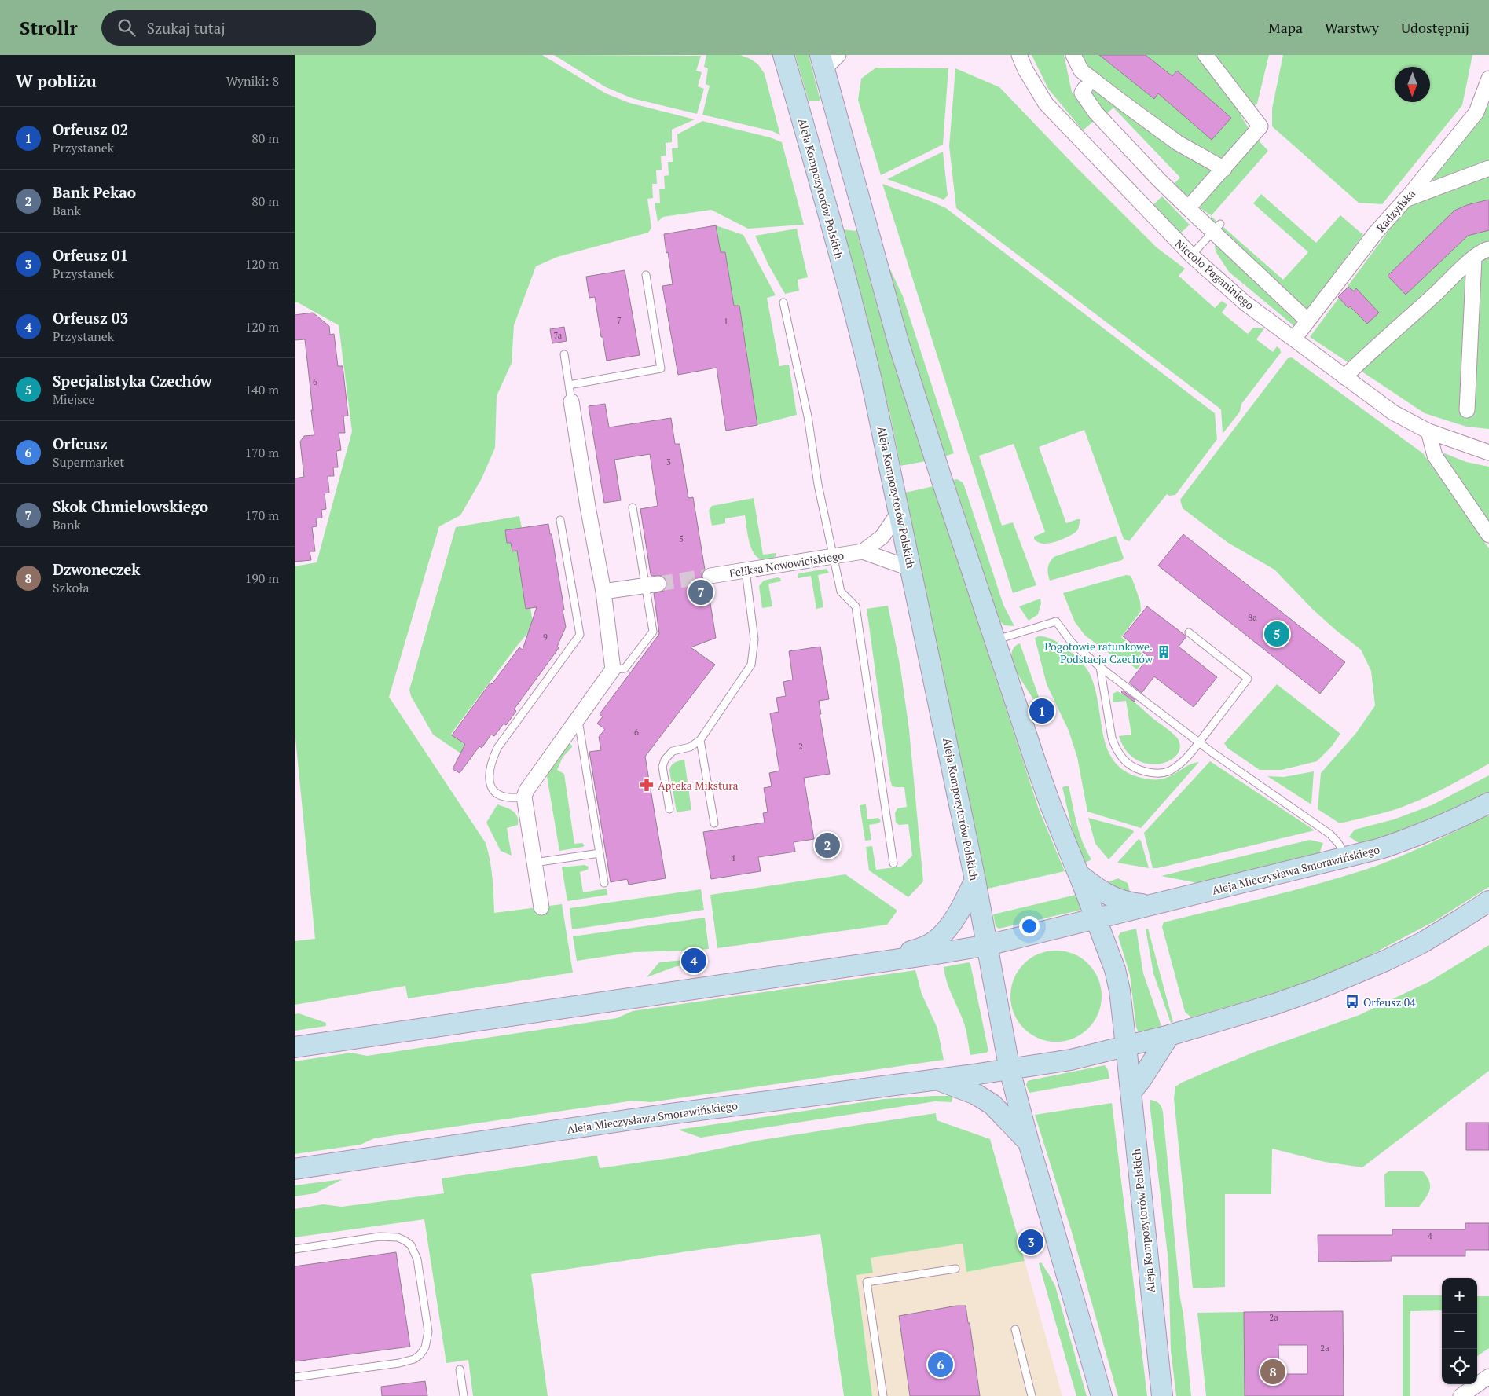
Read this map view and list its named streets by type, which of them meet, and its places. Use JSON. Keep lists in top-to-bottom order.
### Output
{
  "streets": {
    "street": [
      "Aleja Kompozytorów Polskich",
      "Radzyńska",
      "Niccolo Paganiniego",
      "Feliksa Nowowiejskiego",
      "Aleja Mieczysława Smorawińskiego"
    ]
  },
  "crossings": [
    ["Aleja Kompozytorów Polskich", "Feliksa Nowowiejskiego"],
    ["Aleja Kompozytorów Polskich", "Aleja Mieczysława Smorawińskiego"],
    ["Radzyńska", "Niccolo Paganiniego"]
  ],
  "places": {
    "building": ["Pogotowie ratunkowe. Podstacja Czechów"],
    "pharmacy": ["Apteka Mikstura"],
    "bus stop": ["Orfeusz 04"]
  },
  "house_numbers": [
    "7",
    "1",
    "7a",
    "6",
    "3",
    "5",
    "8a",
    "9",
    "6",
    "2",
    "4",
    "4",
    "2a",
    "2a"
  ],
  "north": "bottom",
  "page": {
    "header": "Strollr",
    "search": "Szukaj tutaj",
    "nav": ["Mapa", "Warstwy", "Udostępnij"],
    "heading": ["W pobliżu", "Wyniki: 8"],
    "list": [
      {
        "mark": "1",
        "name": "Orfeusz 02",
        "note": "Przystanek",
        "value": "80 m"
      },
      {
        "mark": "2",
        "name": "Bank Pekao",
        "note": "Bank",
        "value": "80 m"
      },
      {
        "mark": "3",
        "name": "Orfeusz 01",
        "note": "Przystanek",
        "value": "120 m"
      },
      {
        "mark": "4",
        "name": "Orfeusz 03",
        "note": "Przystanek",
        "value": "120 m"
      },
      {
        "mark": "5",
        "name": "Specjalistyka Czechów",
        "note": "Miejsce",
        "value": "140 m"
      },
      {
        "mark": "6",
        "name": "Orfeusz",
        "note": "Supermarket",
        "value": "170 m"
      },
      {
        "mark": "7",
        "name": "Skok Chmielowskiego",
        "note": "Bank",
        "value": "170 m"
      },
      {
        "mark": "8",
        "name": "Dzwoneczek",
        "note": "Szkoła",
        "value": "190 m"
      }
    ],
    "pins": [
      "7",
      "5",
      "1",
      "2",
      "4",
      "3",
      "6",
      "8"
    ],
    "map_buttons": ["+", "−"]
  }
}
